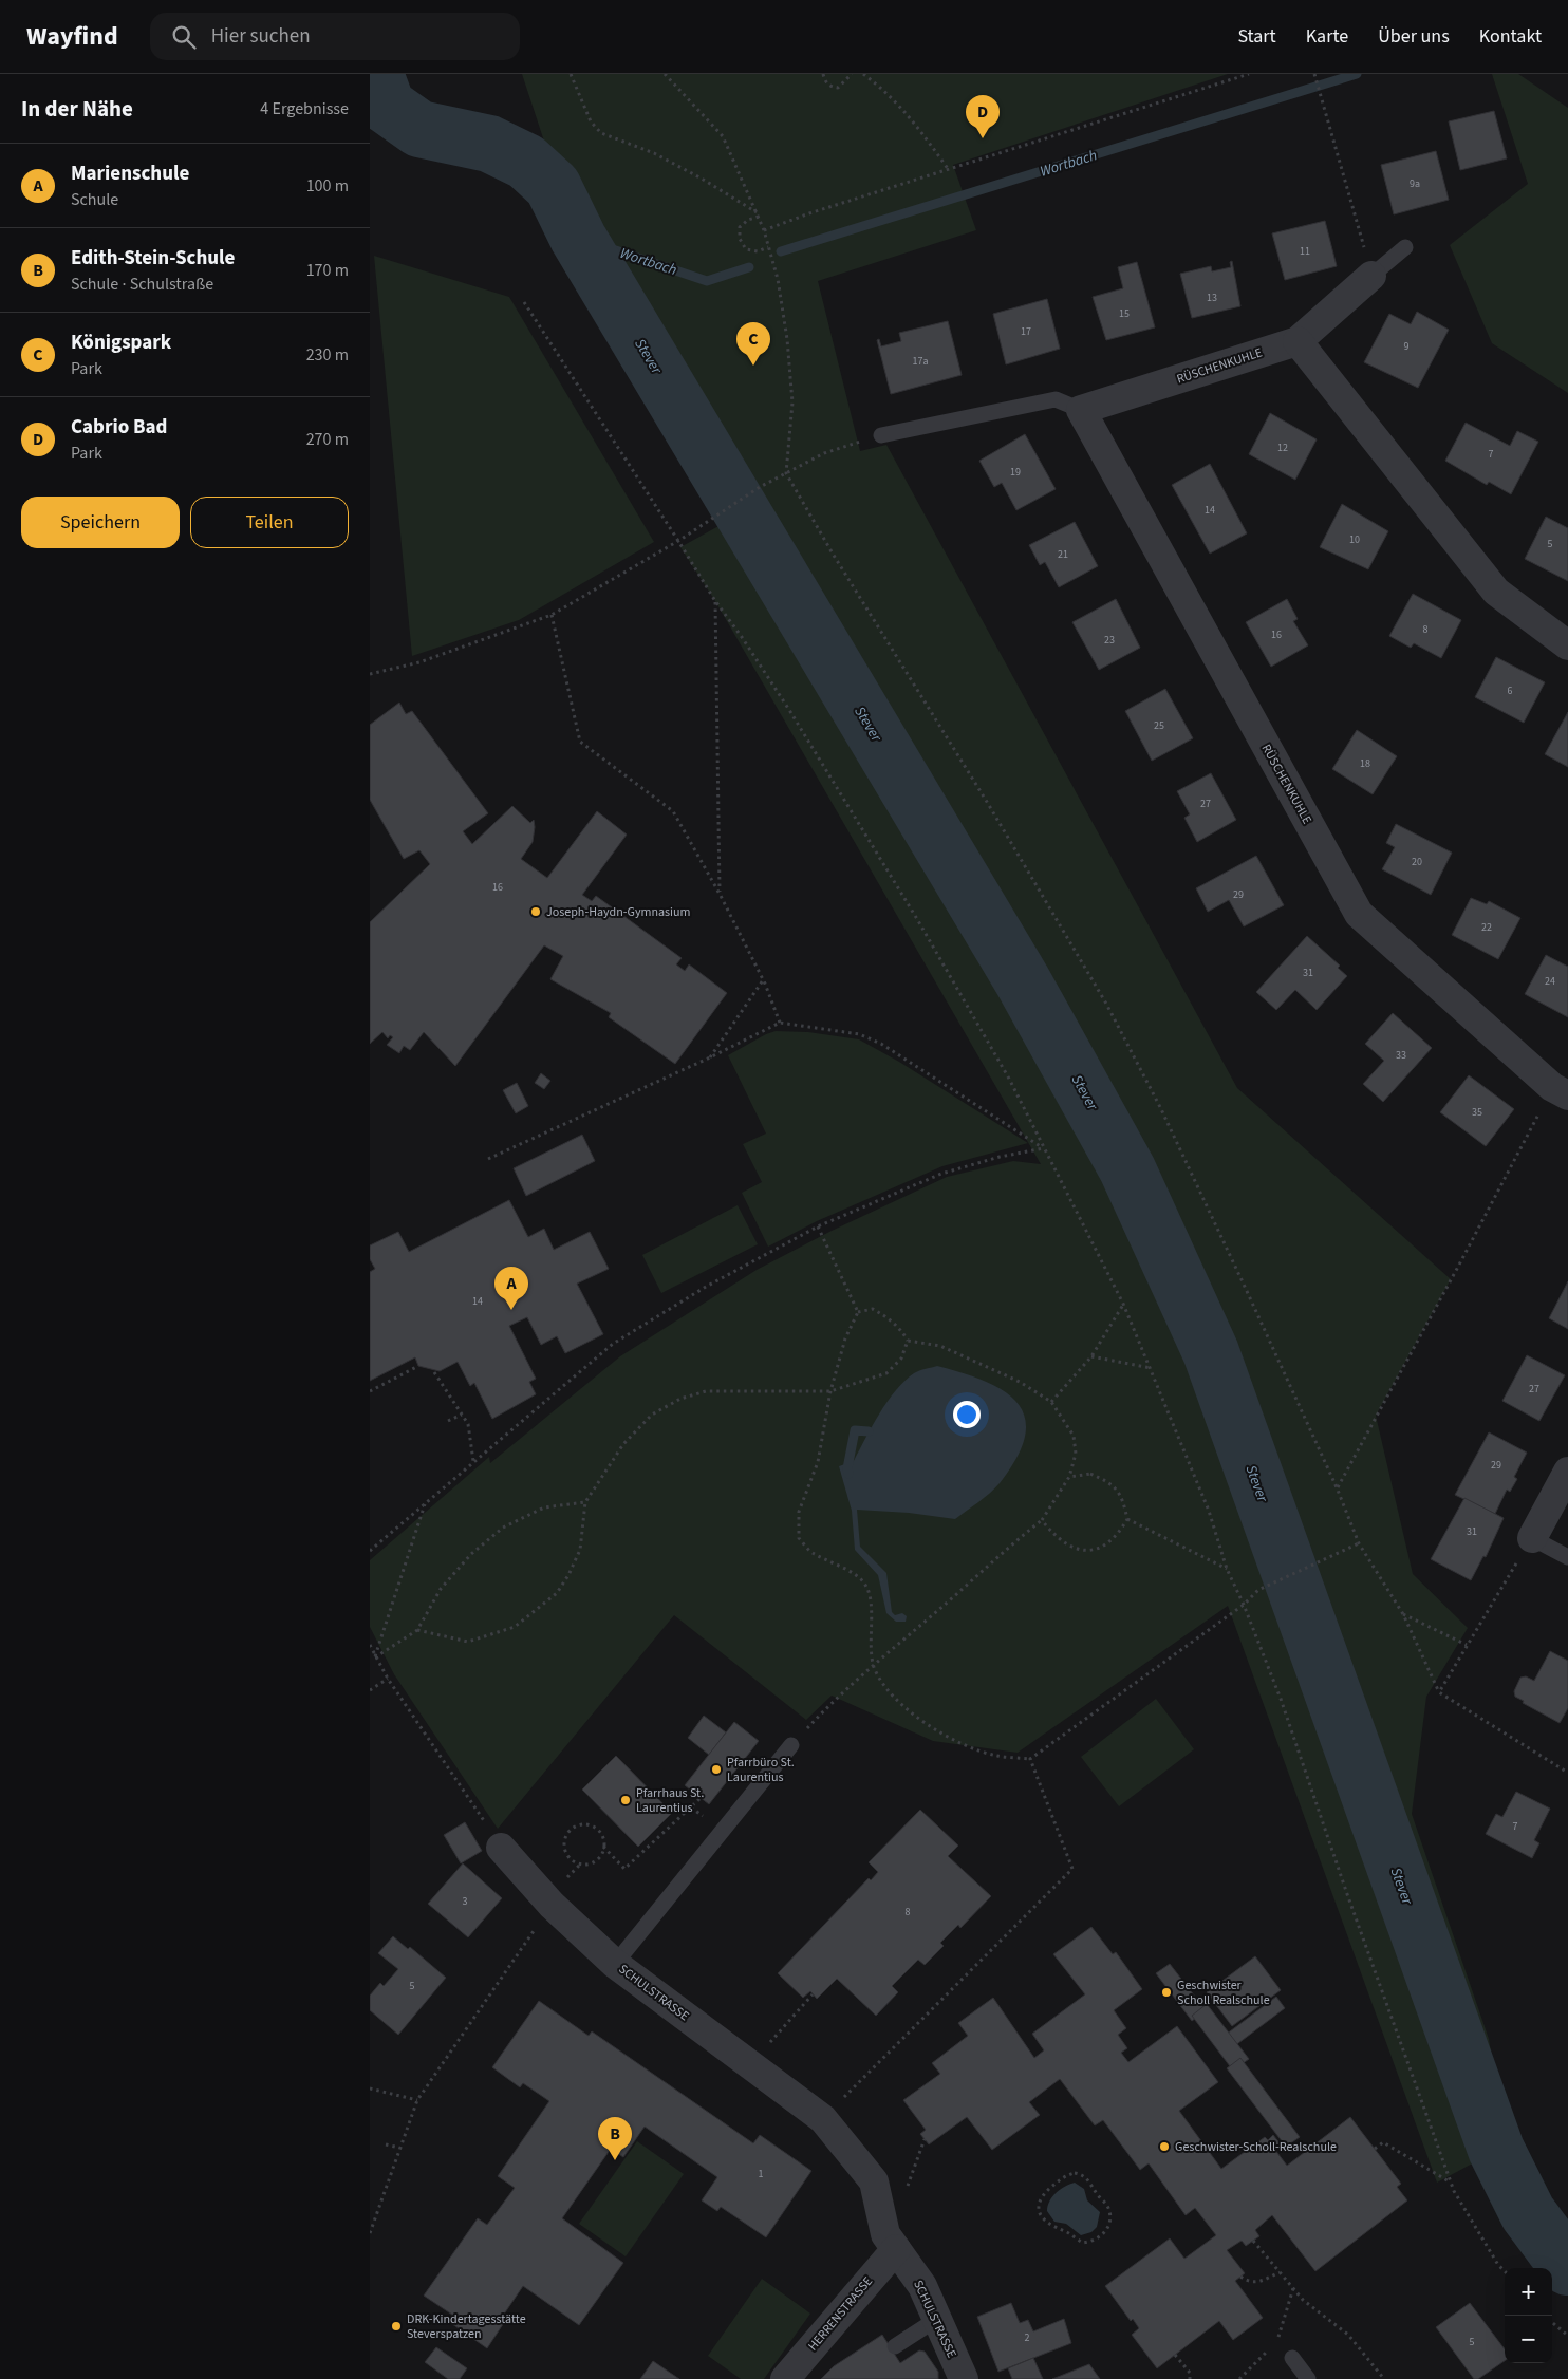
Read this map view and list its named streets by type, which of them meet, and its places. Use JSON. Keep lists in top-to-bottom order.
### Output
{
  "streets": {
    "street": ["RÜSCHENKUHLE", "SCHULSTRASSE", "HERRENSTRASSE"]
  },
  "crossings": [
    ["SCHULSTRASSE", "HERRENSTRASSE"]
  ],
  "water": ["Wortbach", "Stever"],
  "places": [
    "Joseph-Haydn-Gymnasium",
    "Pfarrbüro St. Laurentius",
    "Pfarrhaus St. Laurentius",
    "Geschwister Scholl Realschule",
    "Geschwister-Scholl-Realschule",
    "DRK-Kindertagesstätte Steverspatzen"
  ],
  "house_numbers": [
    "9a",
    "11",
    "13",
    "15",
    "17",
    "9",
    "17a",
    "12",
    "7",
    "19",
    "14",
    "10",
    "5",
    "21",
    "8",
    "16",
    "23",
    "6",
    "25",
    "18",
    "27",
    "20",
    "16",
    "29",
    "22",
    "31",
    "24",
    "33",
    "35",
    "14",
    "27",
    "29",
    "31",
    "7",
    "3",
    "8",
    "5",
    "1",
    "2",
    "5"
  ],
  "page": {
    "header": "Wayfind",
    "search": "Hier suchen",
    "nav": [
      "Start",
      "Karte",
      "Über uns",
      "Kontakt"
    ],
    "heading": ["In der Nähe", "4 Ergebnisse"],
    "pins": [
      "D",
      "C",
      "A",
      "B"
    ],
    "list": [
      {
        "mark": "A",
        "name": "Marienschule",
        "note": "Schule",
        "value": "100 m"
      },
      {
        "mark": "B",
        "name": "Edith-Stein-Schule",
        "note": "Schule · Schulstraße",
        "value": "170 m"
      },
      {
        "mark": "C",
        "name": "Königspark",
        "note": "Park",
        "value": "230 m"
      },
      {
        "mark": "D",
        "name": "Cabrio Bad",
        "note": "Park",
        "value": "270 m"
      }
    ],
    "buttons": ["Speichern", "Teilen"],
    "map_buttons": ["+", "−"]
  }
}
